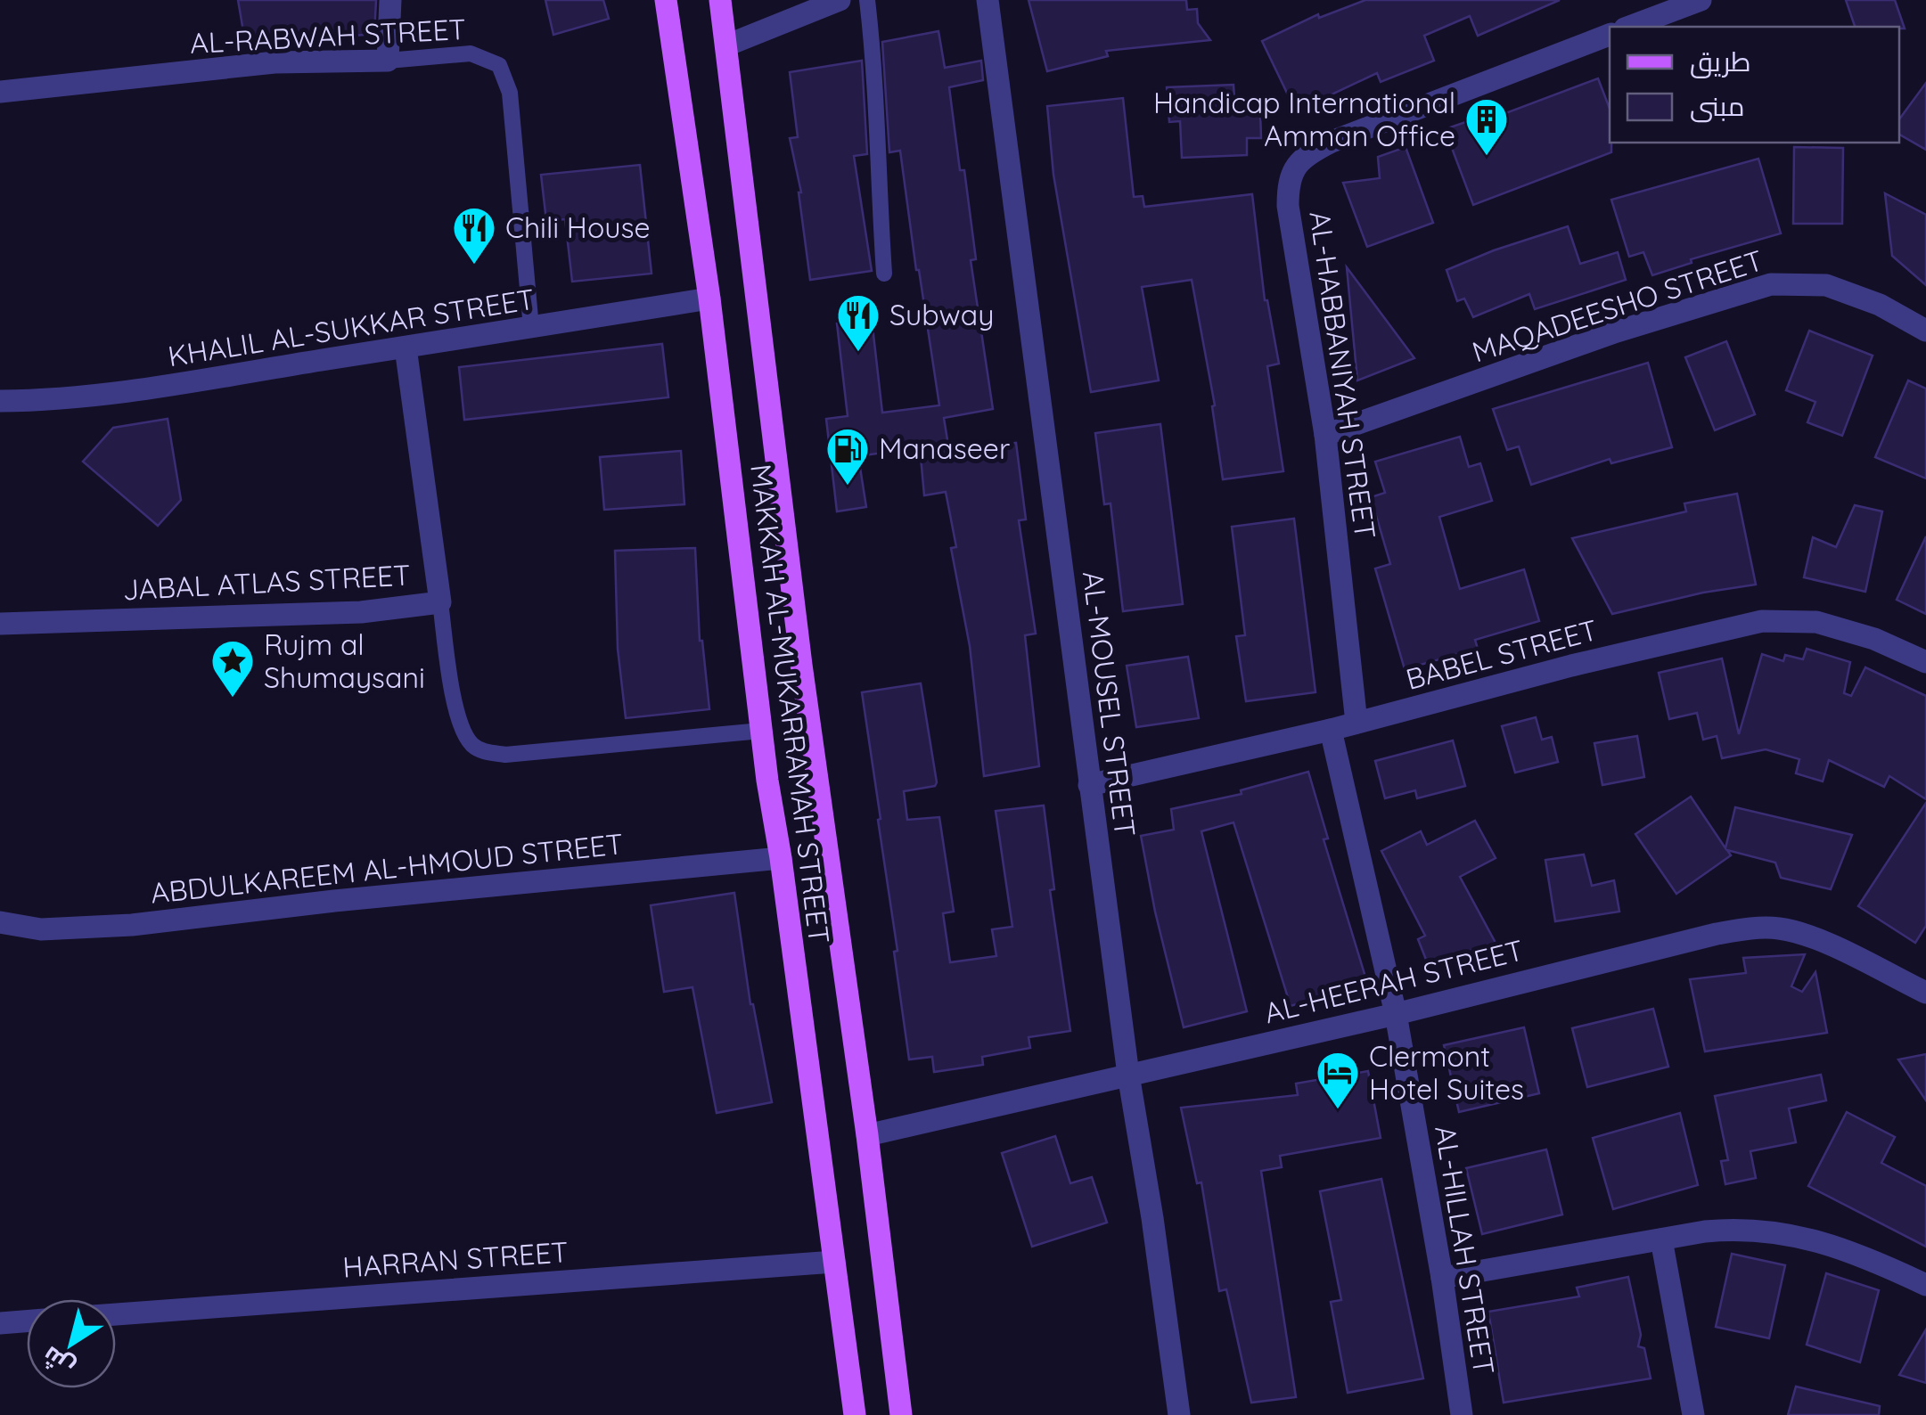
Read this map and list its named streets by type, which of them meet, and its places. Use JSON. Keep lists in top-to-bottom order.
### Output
{
  "streets": {
    "main road": ["MAKKAH AL-MUKARRAMAH STREET"],
    "street": [
      "AL-RABWAH STREET",
      "MAQADEESHO STREET",
      "KHALIL AL-SUKKAR STREET",
      "AL-HABBANIYAH STREET",
      "JABAL ATLAS STREET",
      "BABEL STREET",
      "AL-MOUSEL STREET",
      "ABDULKAREEM AL-HMOUD STREET",
      "AL-HEERAH STREET",
      "AL-HILLAH STREET",
      "HARRAN STREET"
    ]
  },
  "crossings": [
    ["AL-RABWAH STREET", "KHALIL AL-SUKKAR STREET"],
    ["MAQADEESHO STREET", "AL-HABBANIYAH STREET"],
    ["KHALIL AL-SUKKAR STREET", "JABAL ATLAS STREET"],
    ["KHALIL AL-SUKKAR STREET", "MAKKAH AL-MUKARRAMAH STREET"],
    ["AL-HABBANIYAH STREET", "BABEL STREET"],
    ["BABEL STREET", "AL-MOUSEL STREET"],
    ["BABEL STREET", "AL-HILLAH STREET"],
    ["MAKKAH AL-MUKARRAMAH STREET", "ABDULKAREEM AL-HMOUD STREET"],
    ["MAKKAH AL-MUKARRAMAH STREET", "AL-HEERAH STREET"],
    ["MAKKAH AL-MUKARRAMAH STREET", "HARRAN STREET"],
    ["AL-MOUSEL STREET", "AL-HEERAH STREET"],
    ["AL-HEERAH STREET", "AL-HILLAH STREET"]
  ],
  "places": {
    "building": ["Handicap International Amman Office"],
    "restaurant": ["Chili House", "Subway"],
    "fuel station": ["Manaseer"],
    "place": ["Rujm al Shumaysani"],
    "hotel": ["Clermont Hotel Suites"]
  },
  "legend": ["طريق", "مبنى"],
  "north": "bottom left"
}
